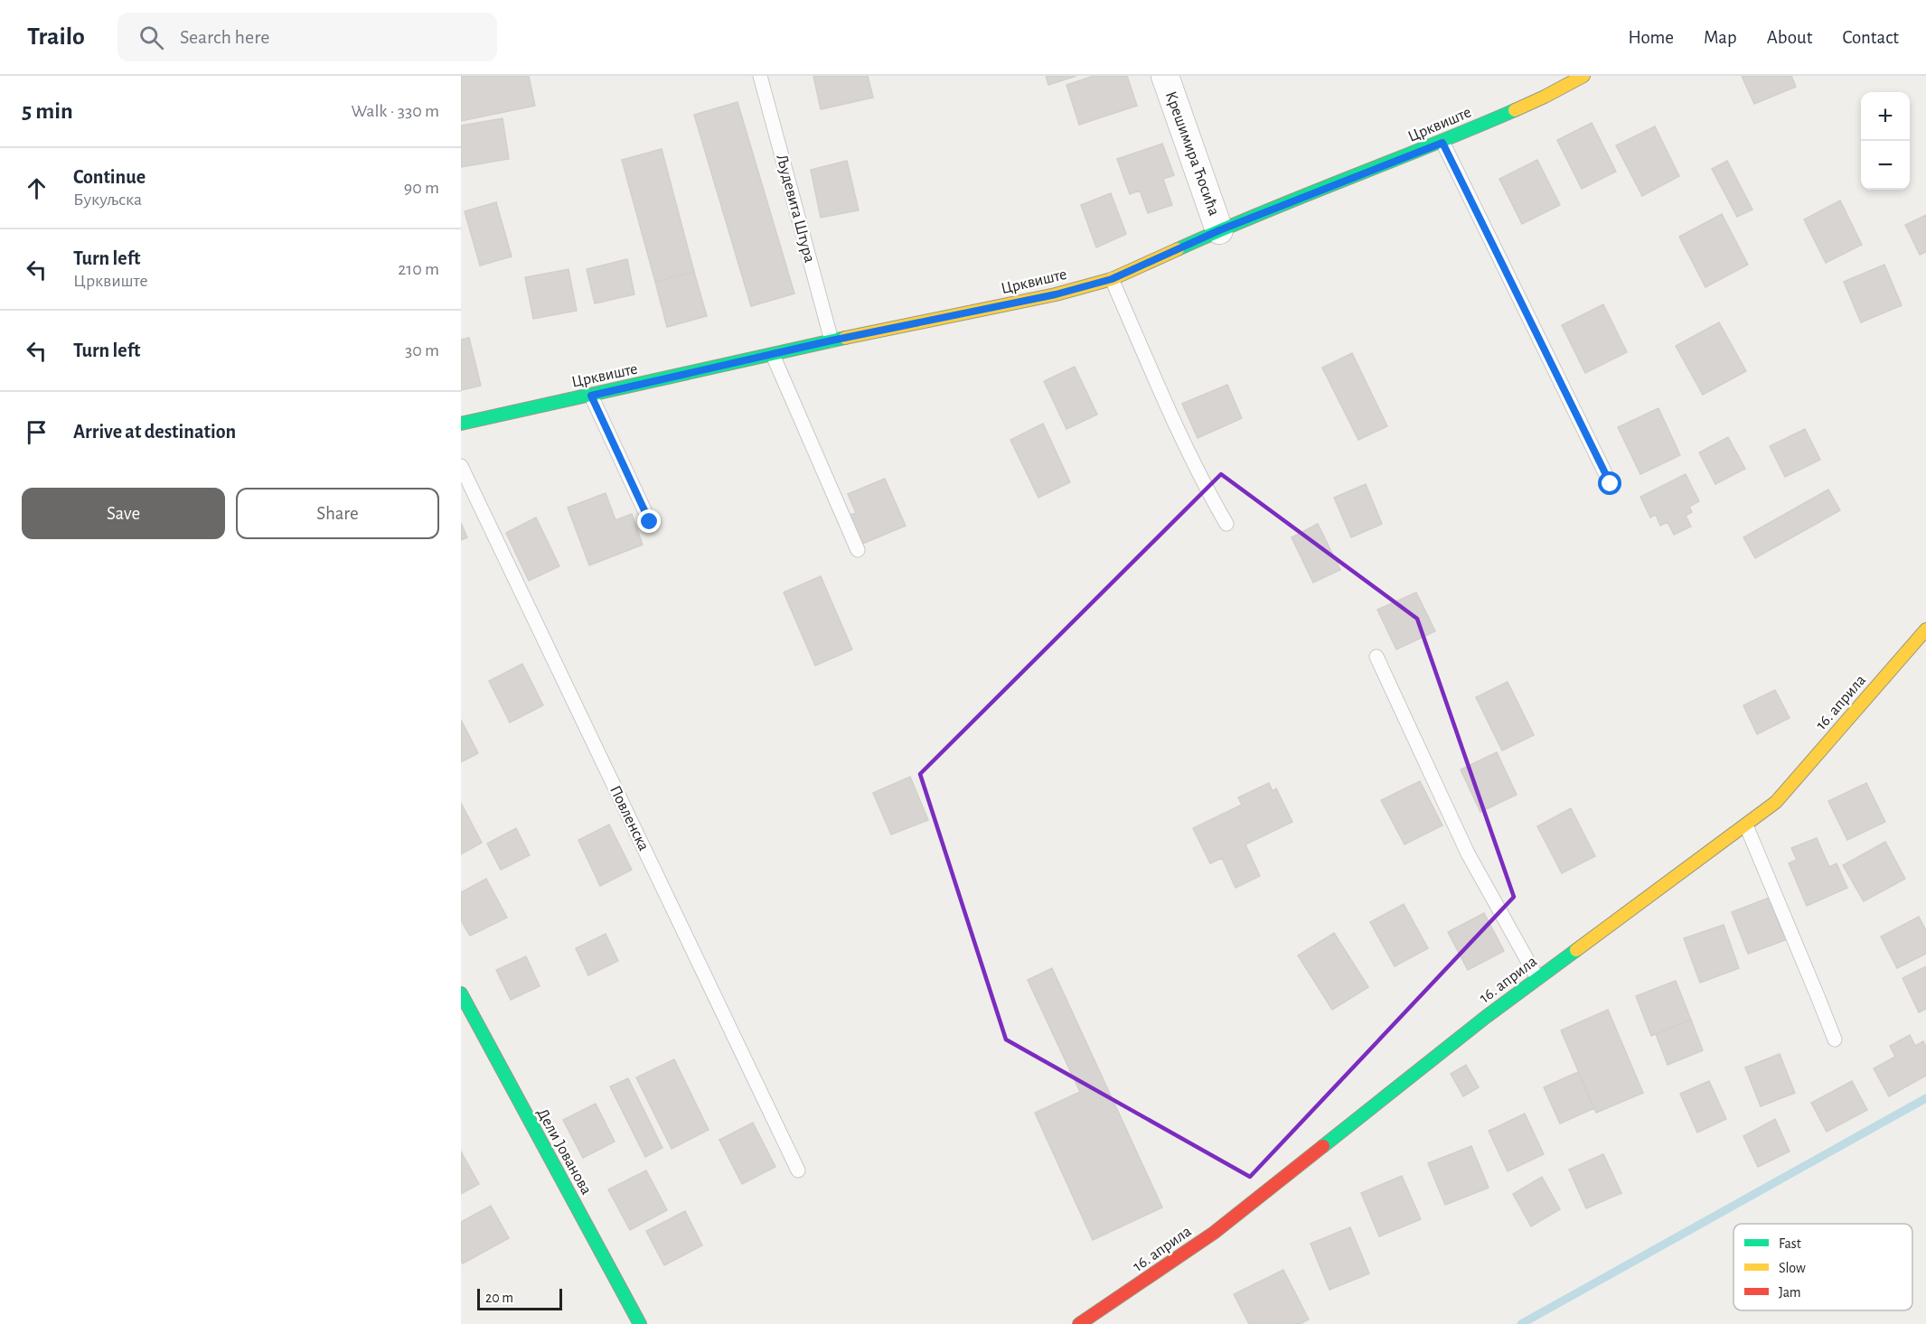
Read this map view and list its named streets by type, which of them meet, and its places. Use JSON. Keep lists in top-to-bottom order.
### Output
{
  "streets": {
    "street": [
      "Црквиште",
      "Крешимира Ћосића",
      "16. априла",
      "Дели Јованова"
    ],
    "lane": ["Људевита Штура", "Повленска"]
  },
  "crossings": [
    ["Црквиште", "Крешимира Ћосића"],
    ["Црквиште", "Људевита Штура"]
  ],
  "legend": ["Fast", "Slow", "Jam"],
  "scale_bar": "20 m",
  "page": {
    "header": "Trailo",
    "search": "Search here",
    "nav": [
      "Home",
      "Map",
      "About",
      "Contact"
    ],
    "heading": ["5 min", "Walk · 330 m"],
    "map_buttons": ["+", "−"],
    "list": [
      ["Continue", "Букуљска", "90 m"],
      ["Turn left", "Црквиште", "210 m"],
      ["Turn left", "30 m"],
      "Arrive at destination"
    ],
    "buttons": ["Save", "Share"],
    "scale": "20 m"
  }
}
